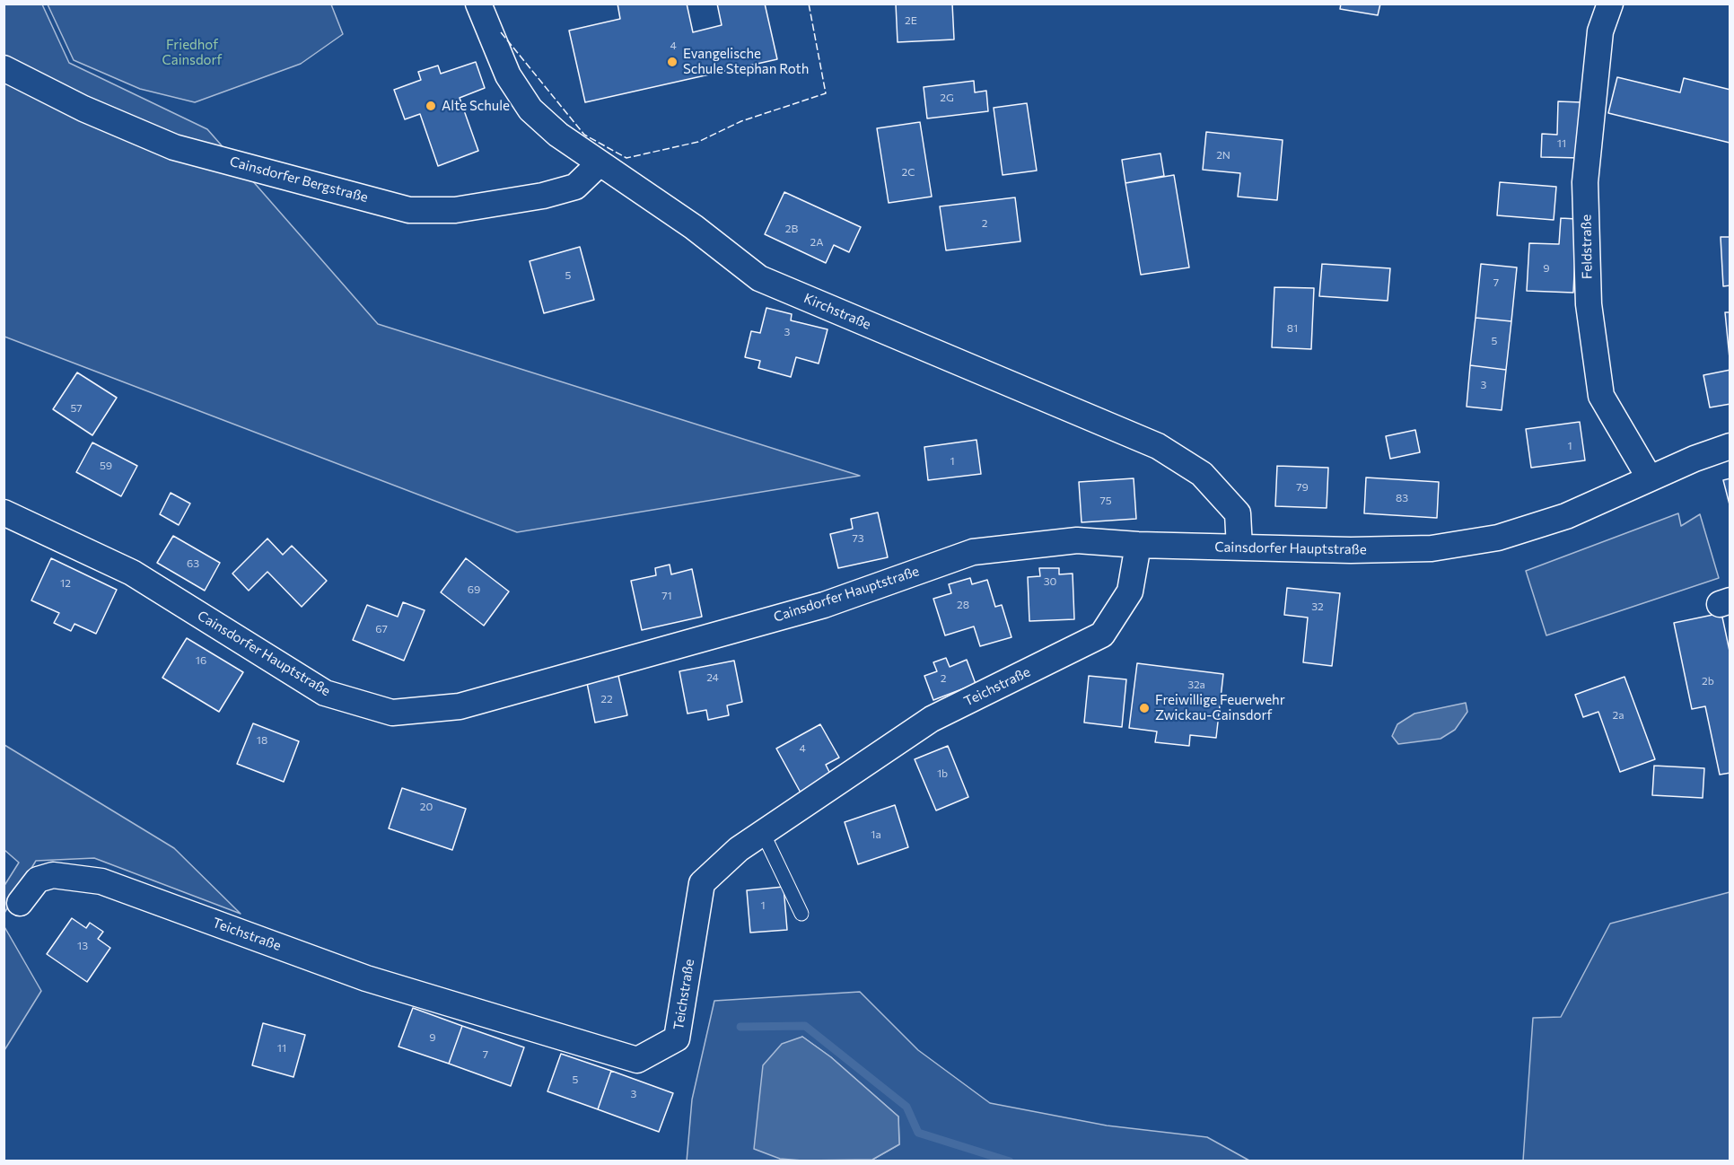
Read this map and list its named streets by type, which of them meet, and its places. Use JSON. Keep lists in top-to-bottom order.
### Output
{
  "streets": {
    "street": [
      "Cainsdorfer Bergstraße",
      "Feldstraße",
      "Kirchstraße",
      "Cainsdorfer Hauptstraße",
      "Teichstraße"
    ]
  },
  "crossings": [
    ["Cainsdorfer Bergstraße", "Kirchstraße"],
    ["Feldstraße", "Cainsdorfer Hauptstraße"],
    ["Kirchstraße", "Cainsdorfer Hauptstraße"],
    ["Cainsdorfer Hauptstraße", "Teichstraße"]
  ],
  "parks": ["Friedhof Cainsdorf"],
  "places": ["Evangelische Schule Stephan Roth", "Alte Schule", "Freiwillige Feuerwehr Zwickau-Cainsdorf"],
  "house_numbers": [
    "2E",
    "4",
    "2G",
    "11",
    "2N",
    "2C",
    "2",
    "2B",
    "2A",
    "9",
    "5",
    "7",
    "81",
    "3",
    "5",
    "3",
    "57",
    "1",
    "1",
    "59",
    "79",
    "83",
    "75",
    "73",
    "63",
    "30",
    "12",
    "69",
    "71",
    "28",
    "32",
    "67",
    "16",
    "24",
    "2",
    "2b",
    "32a",
    "22",
    "2a",
    "18",
    "4",
    "1b",
    "20",
    "1a",
    "1",
    "13",
    "9",
    "11",
    "7",
    "5",
    "3"
  ]
}
